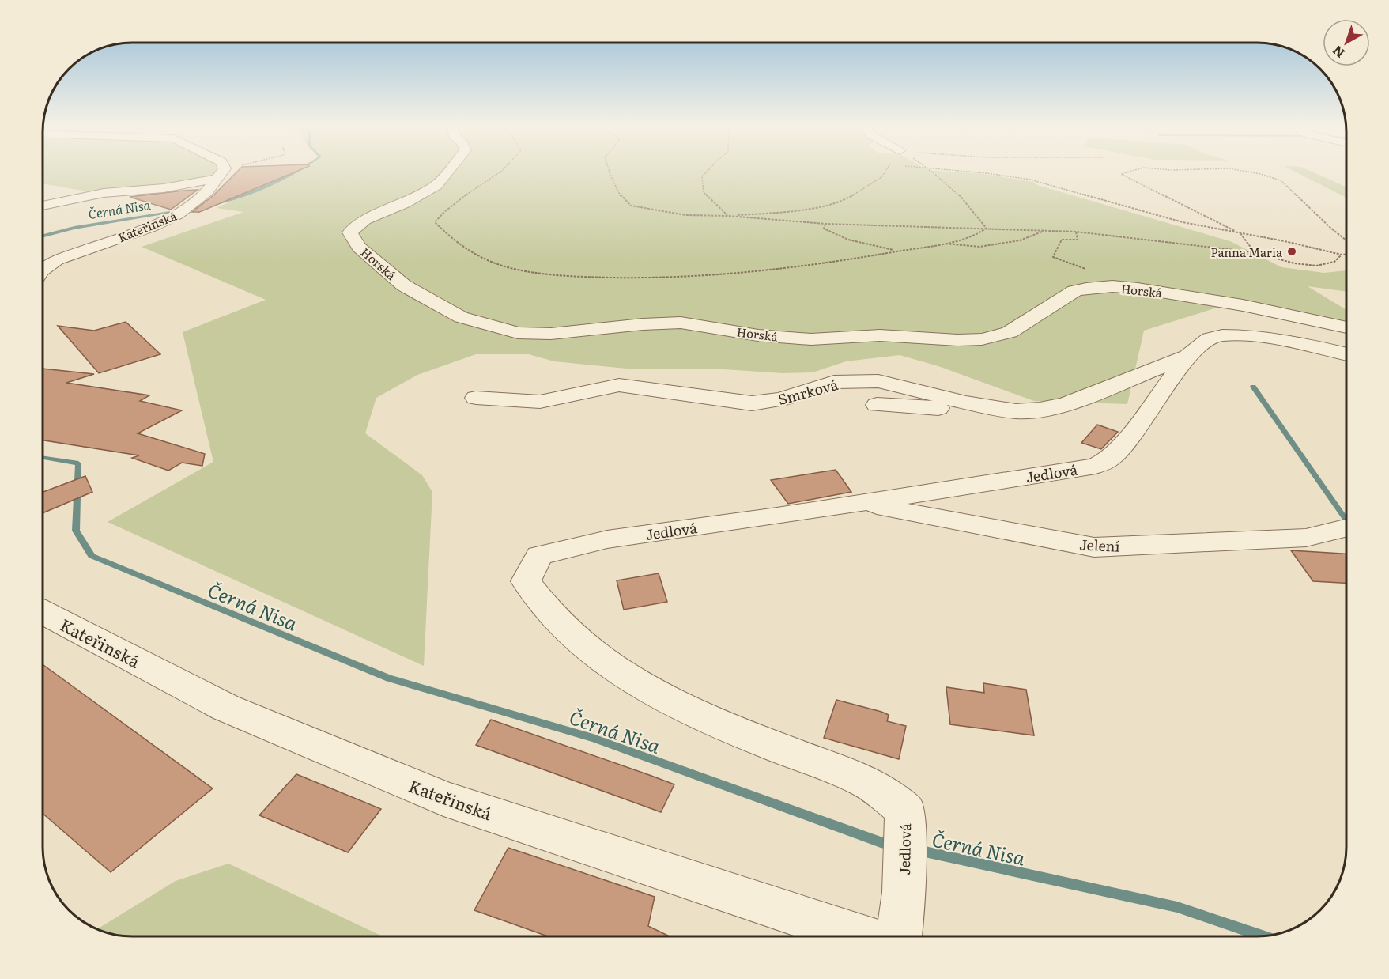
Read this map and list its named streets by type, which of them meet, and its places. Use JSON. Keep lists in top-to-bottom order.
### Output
{
  "streets": {
    "street": [
      "Kateřinská",
      "Horská",
      "Smrková",
      "Jedlová",
      "Jelení"
    ]
  },
  "crossings": [
    ["Smrková", "Jedlová"],
    ["Jedlová", "Jelení"]
  ],
  "water": ["Černá Nisa"],
  "places": ["Panna Maria"],
  "north": "bottom left"
}
